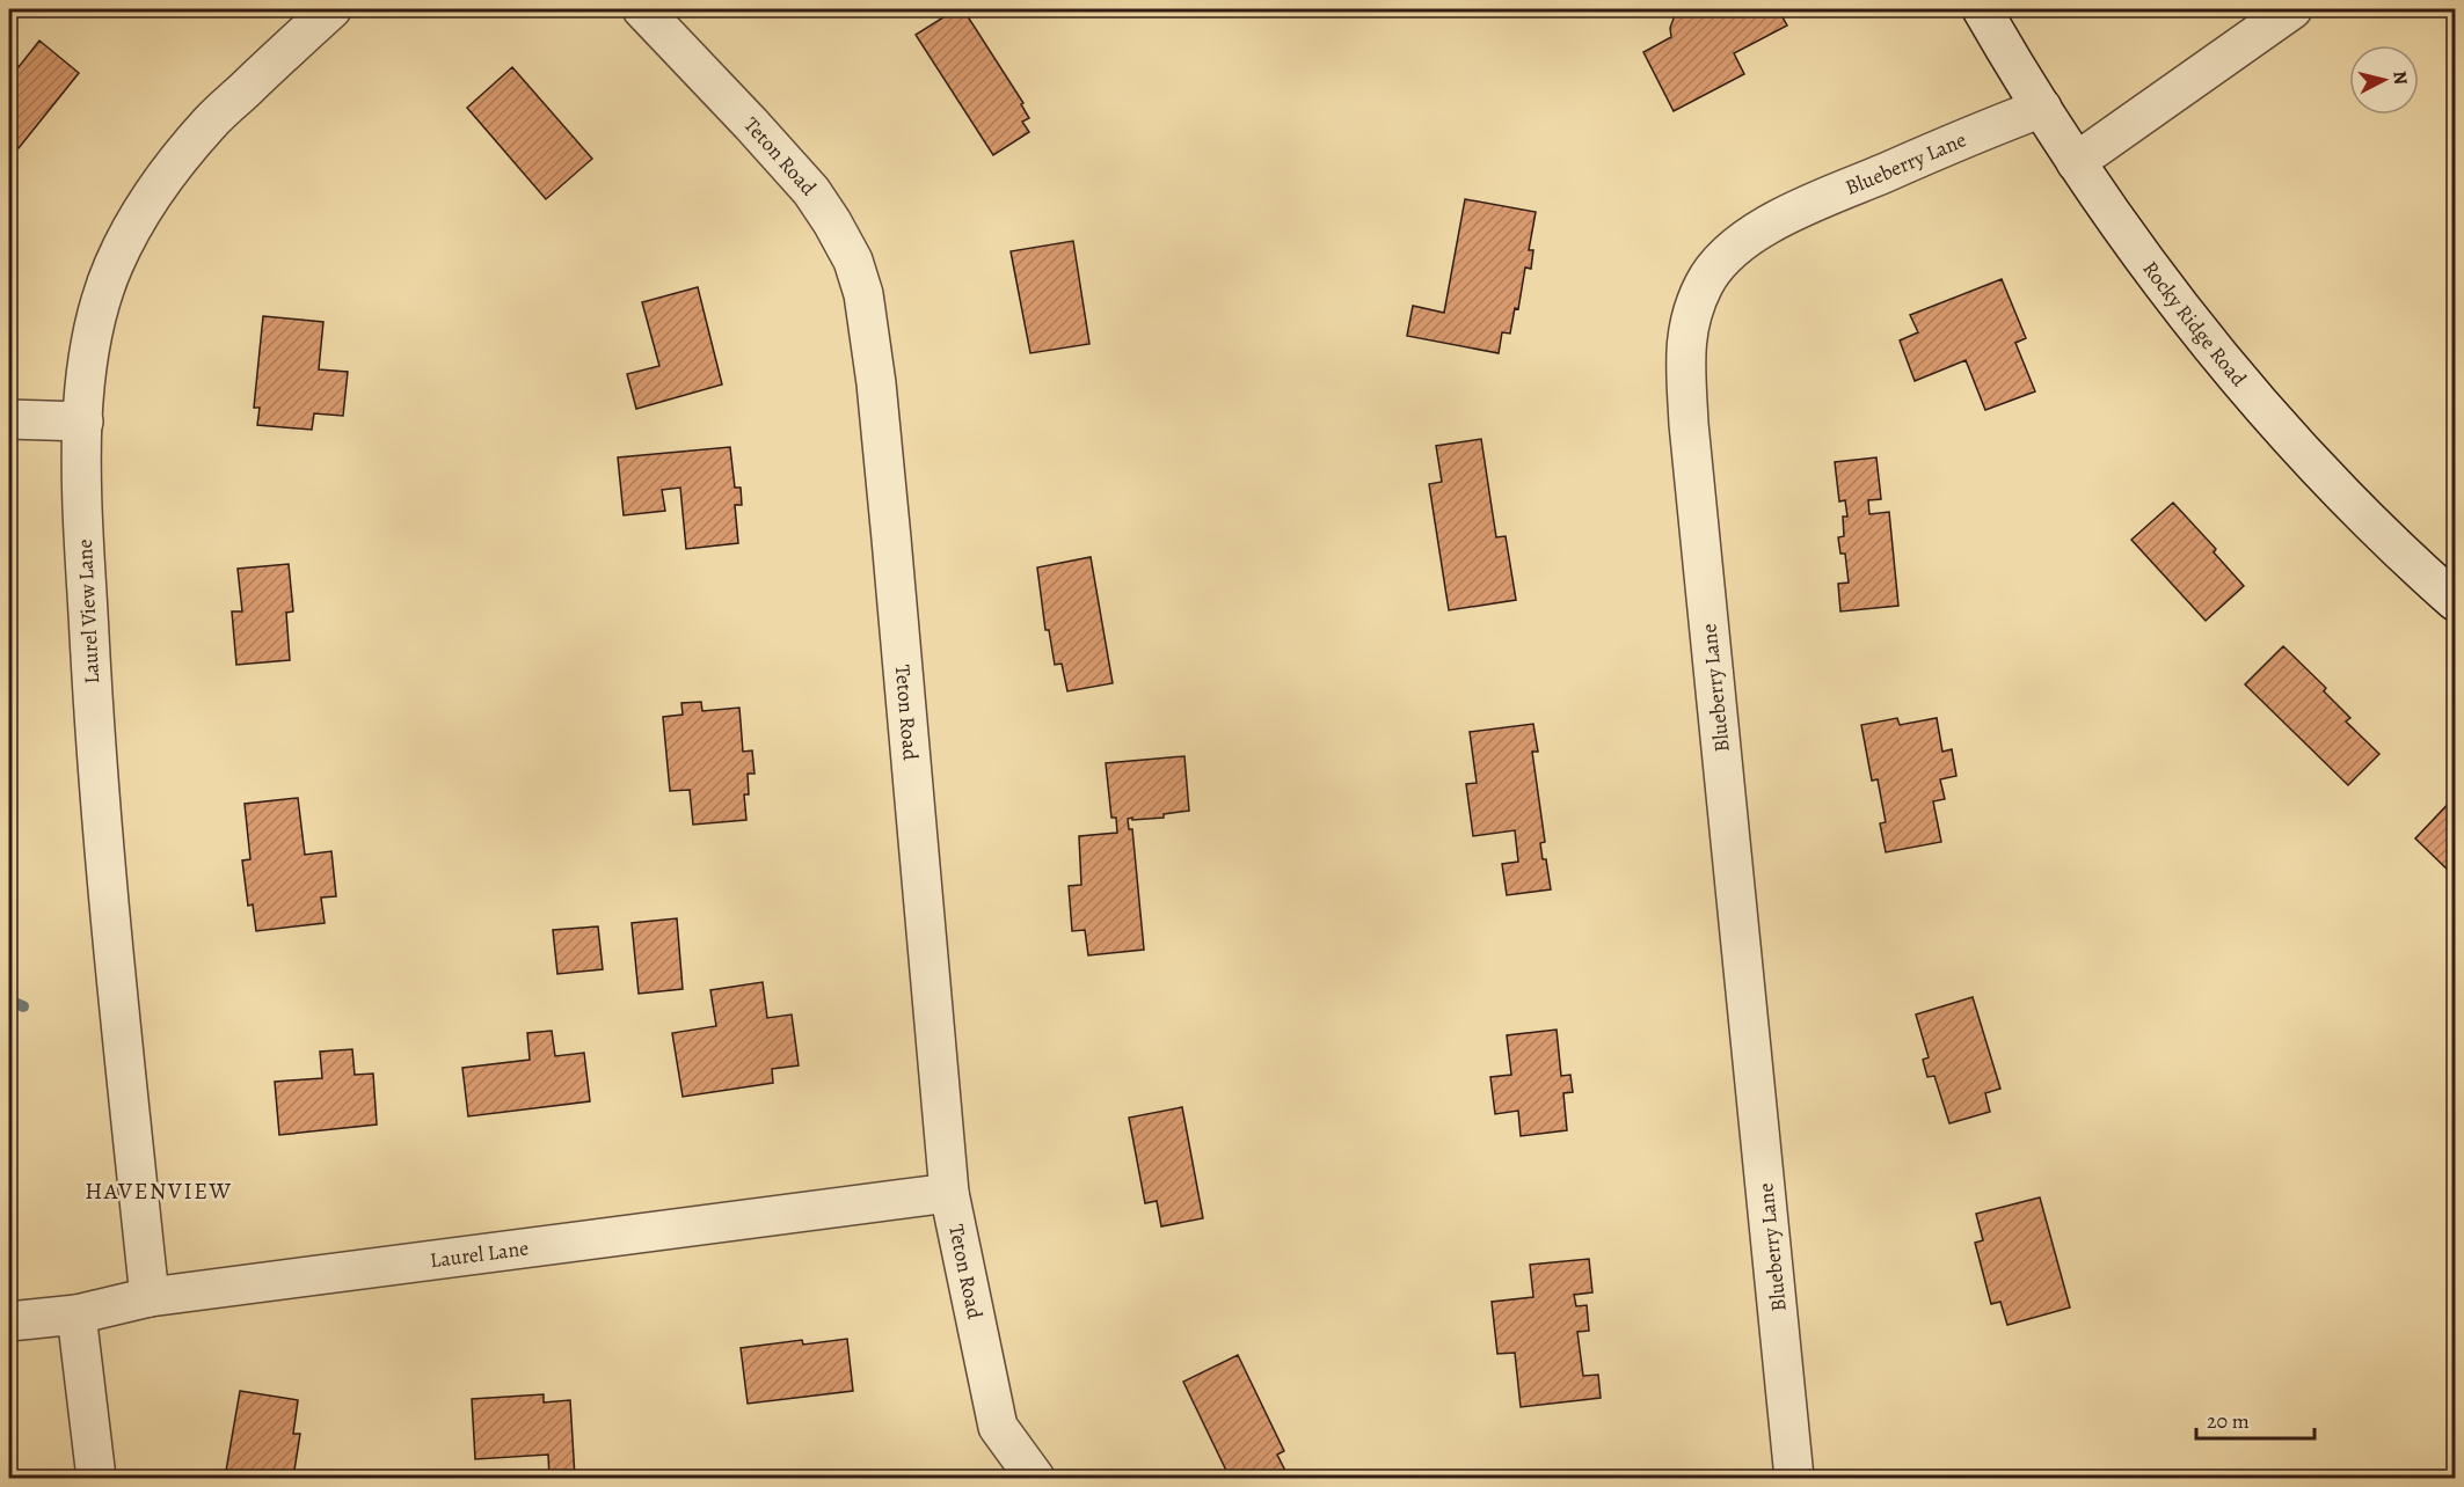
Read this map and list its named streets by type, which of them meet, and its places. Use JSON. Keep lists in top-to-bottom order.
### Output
{
  "streets": {
    "street": [
      "Teton Road",
      "Blueberry Lane",
      "Rocky Ridge Road",
      "Laurel View Lane",
      "Laurel Lane"
    ]
  },
  "crossings": [
    ["Teton Road", "Laurel Lane"],
    ["Blueberry Lane", "Rocky Ridge Road"],
    ["Laurel View Lane", "Laurel Lane"]
  ],
  "districts": ["HAVENVIEW"],
  "scale_bar": "20 m",
  "north": "right"
}
